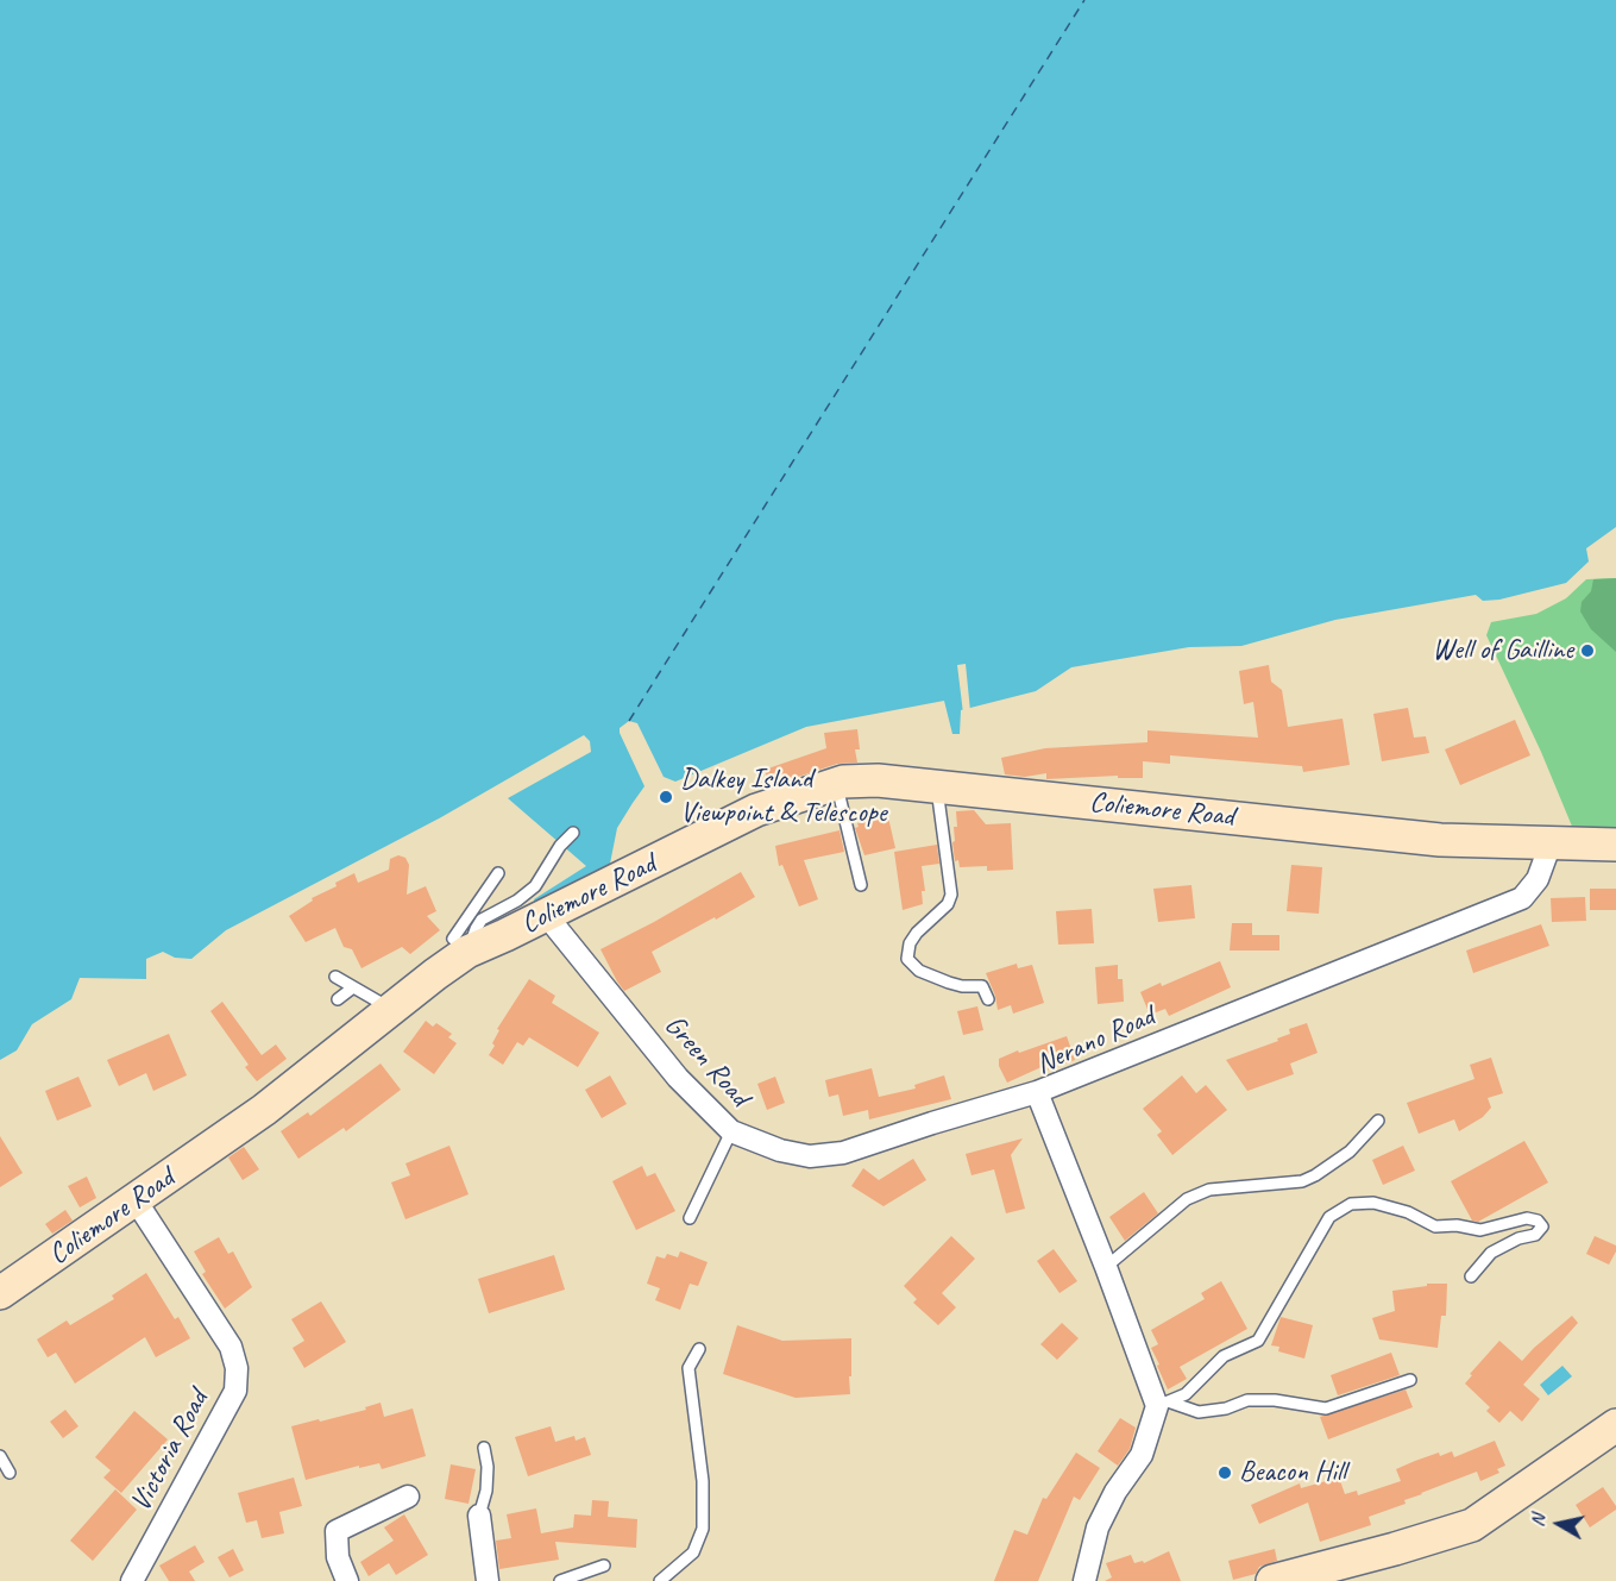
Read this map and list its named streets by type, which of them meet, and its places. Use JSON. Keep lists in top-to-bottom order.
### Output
{
  "streets": {
    "street": [
      "Coliemore Road",
      "Nerano Road",
      "Green Road",
      "Victoria Road"
    ]
  },
  "crossings": [
    ["Coliemore Road", "Nerano Road"],
    ["Coliemore Road", "Green Road"],
    ["Coliemore Road", "Victoria Road"],
    ["Nerano Road", "Green Road"]
  ],
  "places": ["Well of Gailline", "Dalkey Island Viewpoint & Telescope", "Beacon Hill"],
  "north": "left"
}
